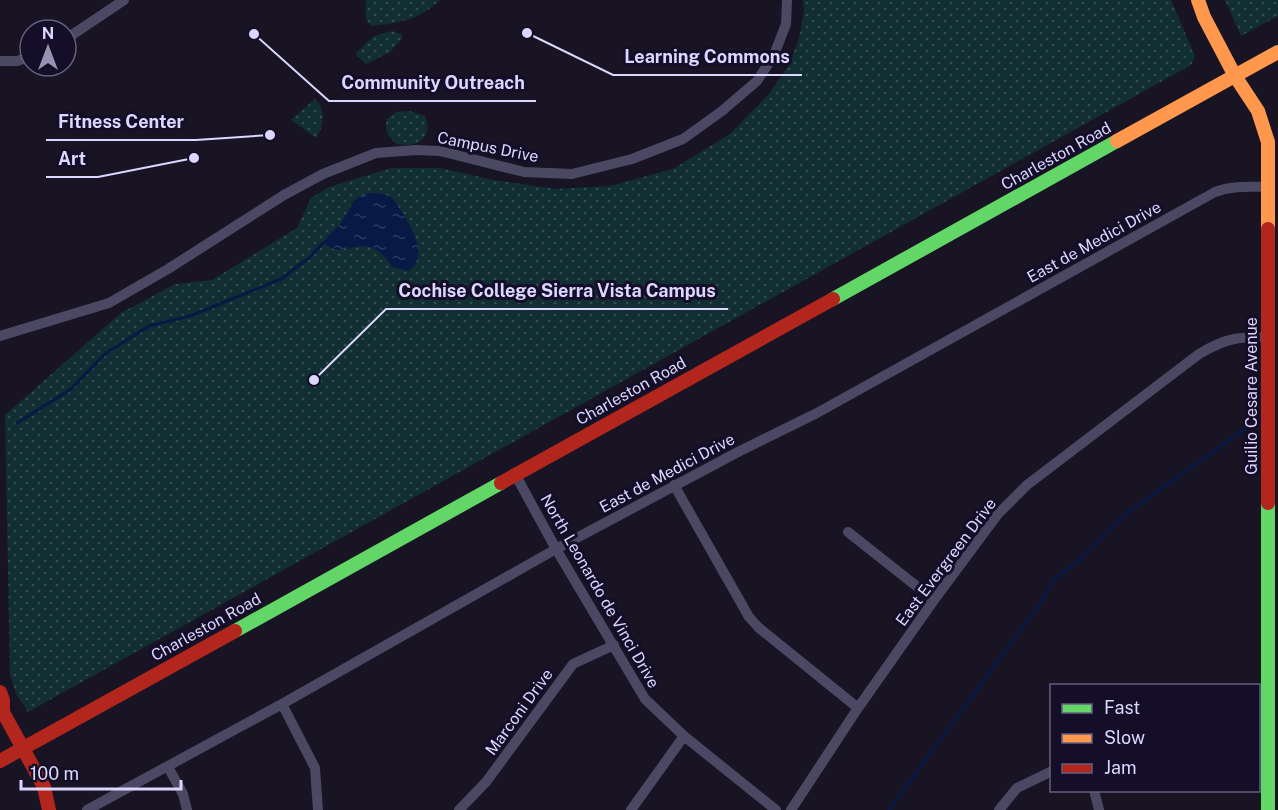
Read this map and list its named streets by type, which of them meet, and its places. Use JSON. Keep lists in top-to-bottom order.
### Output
{
  "streets": {
    "main road": ["Charleston Road", "Guilio Cesare Avenue"],
    "street": [
      "Campus Drive",
      "East de Medici Drive",
      "East Evergreen Drive",
      "North Leonardo de Vinci Drive",
      "Marconi Drive"
    ]
  },
  "crossings": [
    ["Charleston Road", "Guilio Cesare Avenue"],
    ["Charleston Road", "North Leonardo de Vinci Drive"],
    ["East de Medici Drive", "Guilio Cesare Avenue"],
    ["East de Medici Drive", "North Leonardo de Vinci Drive"],
    ["Guilio Cesare Avenue", "East Evergreen Drive"],
    ["North Leonardo de Vinci Drive", "Marconi Drive"]
  ],
  "places": [
    "Learning Commons",
    "Community Outreach",
    "Fitness Center",
    "Art",
    "Cochise College Sierra Vista Campus"
  ],
  "legend": ["Fast", "Slow", "Jam"],
  "scale_bar": "100 m",
  "north": "top"
}
